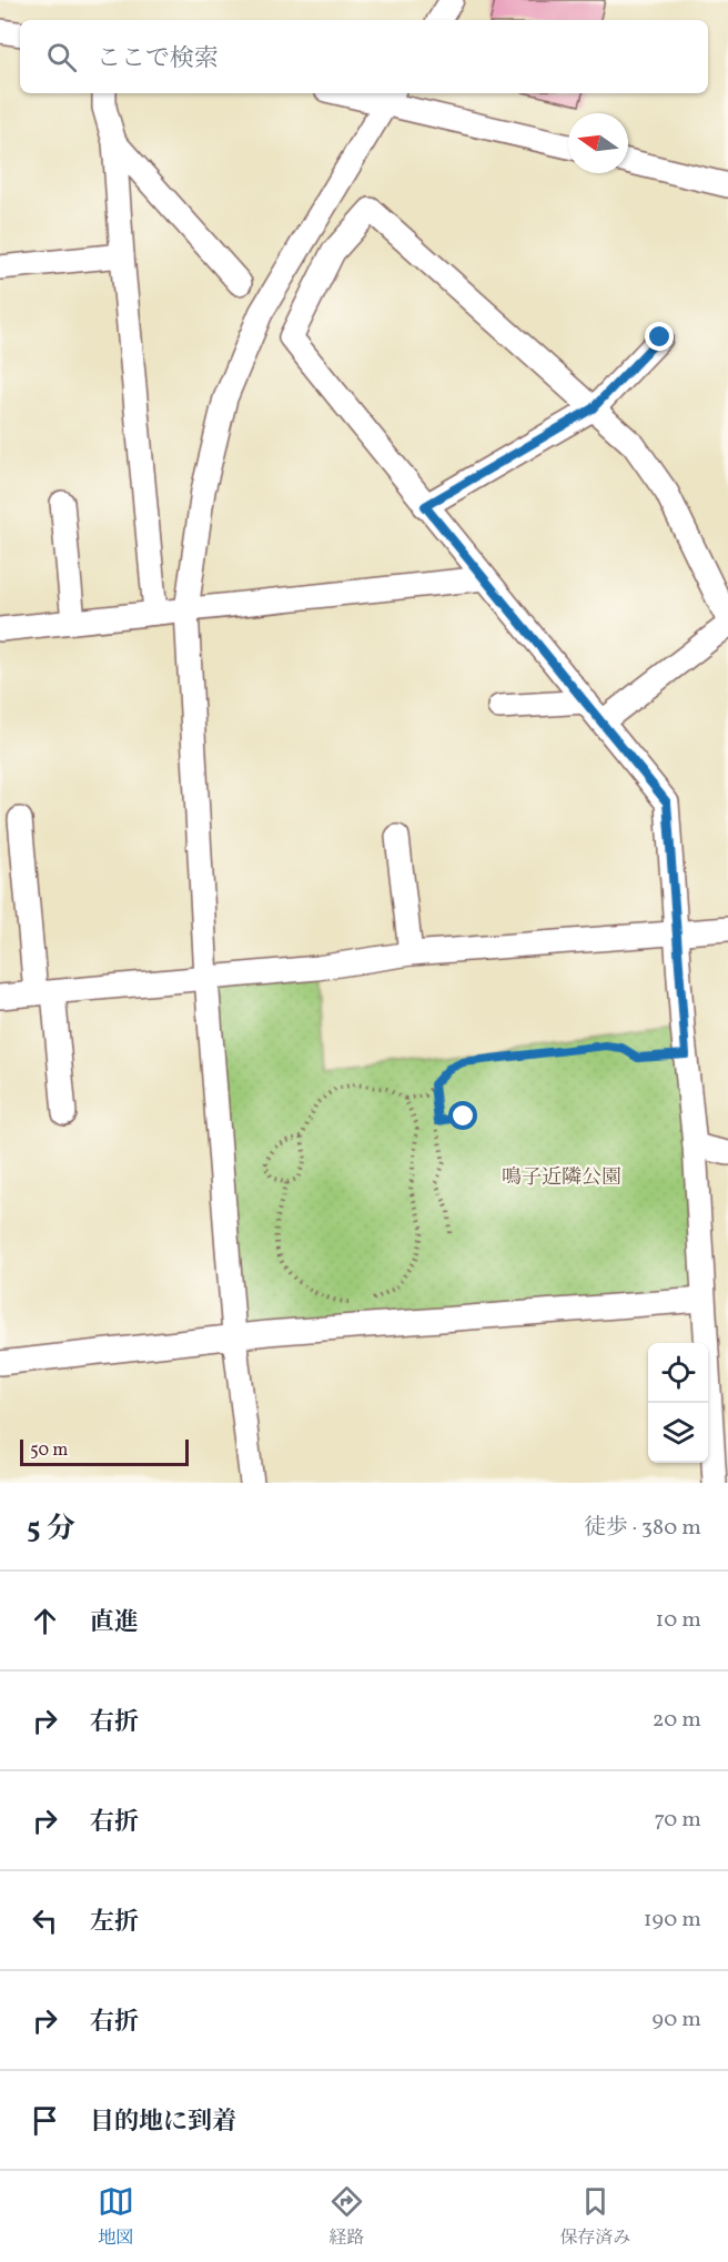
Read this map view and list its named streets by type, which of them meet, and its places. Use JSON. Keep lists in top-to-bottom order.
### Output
{
  "parks": ["鳴子近隣公園"],
  "scale_bar": "50 m",
  "north": "left",
  "page": {
    "search": "ここで検索",
    "scale": "50 m",
    "heading": ["5 分", "徒歩 · 380 m"],
    "list": [
      ["直進", "10 m"],
      ["右折", "20 m"],
      ["右折", "70 m"],
      ["左折", "190 m"],
      ["右折", "90 m"],
      "目的地に到着"
    ],
    "nav": ["地図", "経路", "保存済み"]
  }
}
